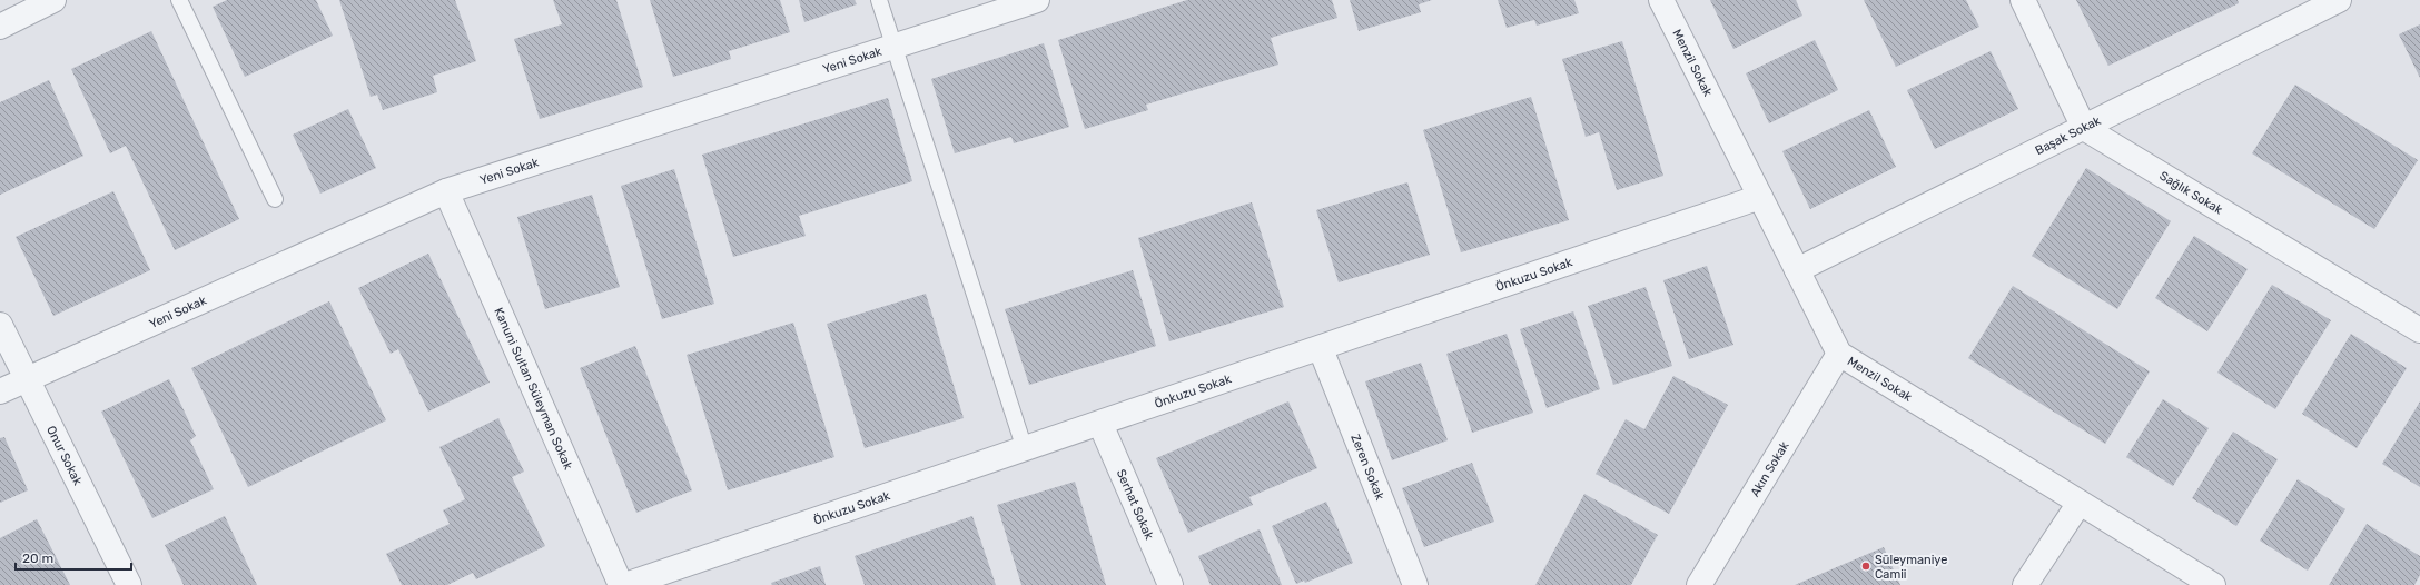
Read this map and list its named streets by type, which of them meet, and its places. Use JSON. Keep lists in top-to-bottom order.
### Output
{
  "streets": {
    "street": [
      "Yeni Sokak",
      "Menzil Sokak",
      "Başak Sokak",
      "Sağlık Sokak",
      "Önkuzu Sokak",
      "Kanuni Sultan Süleyman Sokak",
      "Onur Sokak",
      "Zeren Sokak",
      "Akın Sokak",
      "Serhat Sokak"
    ]
  },
  "crossings": [
    ["Yeni Sokak", "Kanuni Sultan Süleyman Sokak"],
    ["Yeni Sokak", "Onur Sokak"],
    ["Menzil Sokak", "Başak Sokak"],
    ["Menzil Sokak", "Önkuzu Sokak"],
    ["Menzil Sokak", "Akın Sokak"],
    ["Başak Sokak", "Sağlık Sokak"],
    ["Önkuzu Sokak", "Zeren Sokak"],
    ["Önkuzu Sokak", "Serhat Sokak"]
  ],
  "places": ["Süleymaniye Camii"],
  "scale_bar": "20 m"
}
